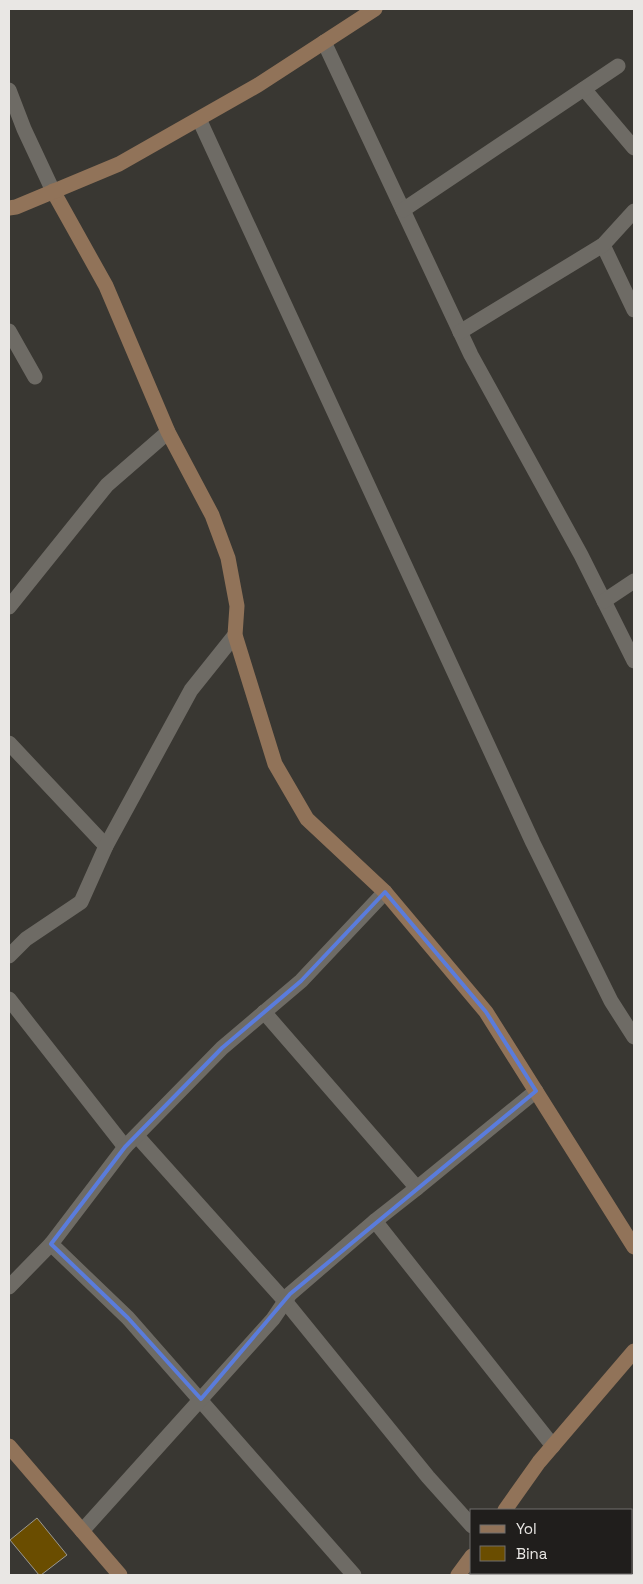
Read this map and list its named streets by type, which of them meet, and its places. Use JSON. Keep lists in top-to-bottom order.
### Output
{
  "legend": ["Yol", "Bina"]
}
